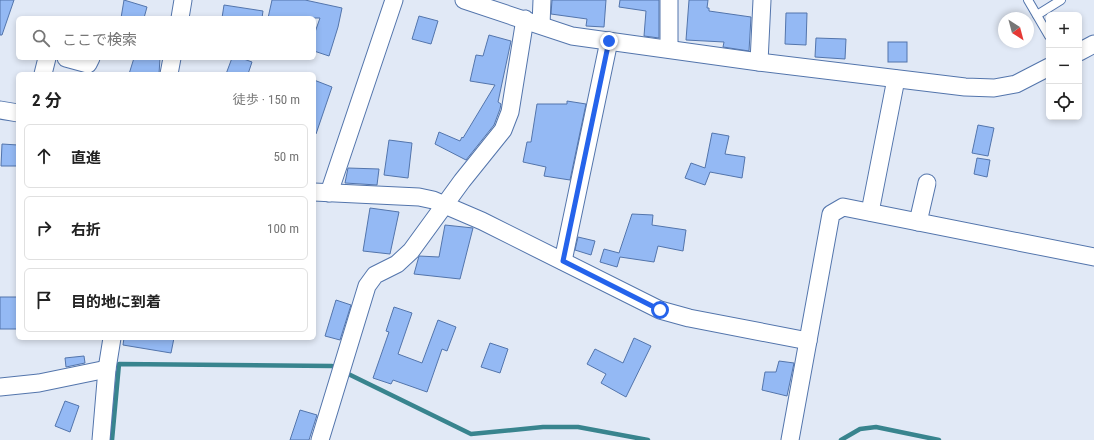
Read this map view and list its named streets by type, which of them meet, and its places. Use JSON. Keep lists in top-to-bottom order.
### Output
{
  "north": "bottom right",
  "page": {
    "map_buttons": ["+", "−"],
    "search": "ここで検索",
    "heading": ["2 分", "徒歩 · 150 m"],
    "list": [
      ["直進", "50 m"],
      ["右折", "100 m"],
      "目的地に到着"
    ]
  }
}
